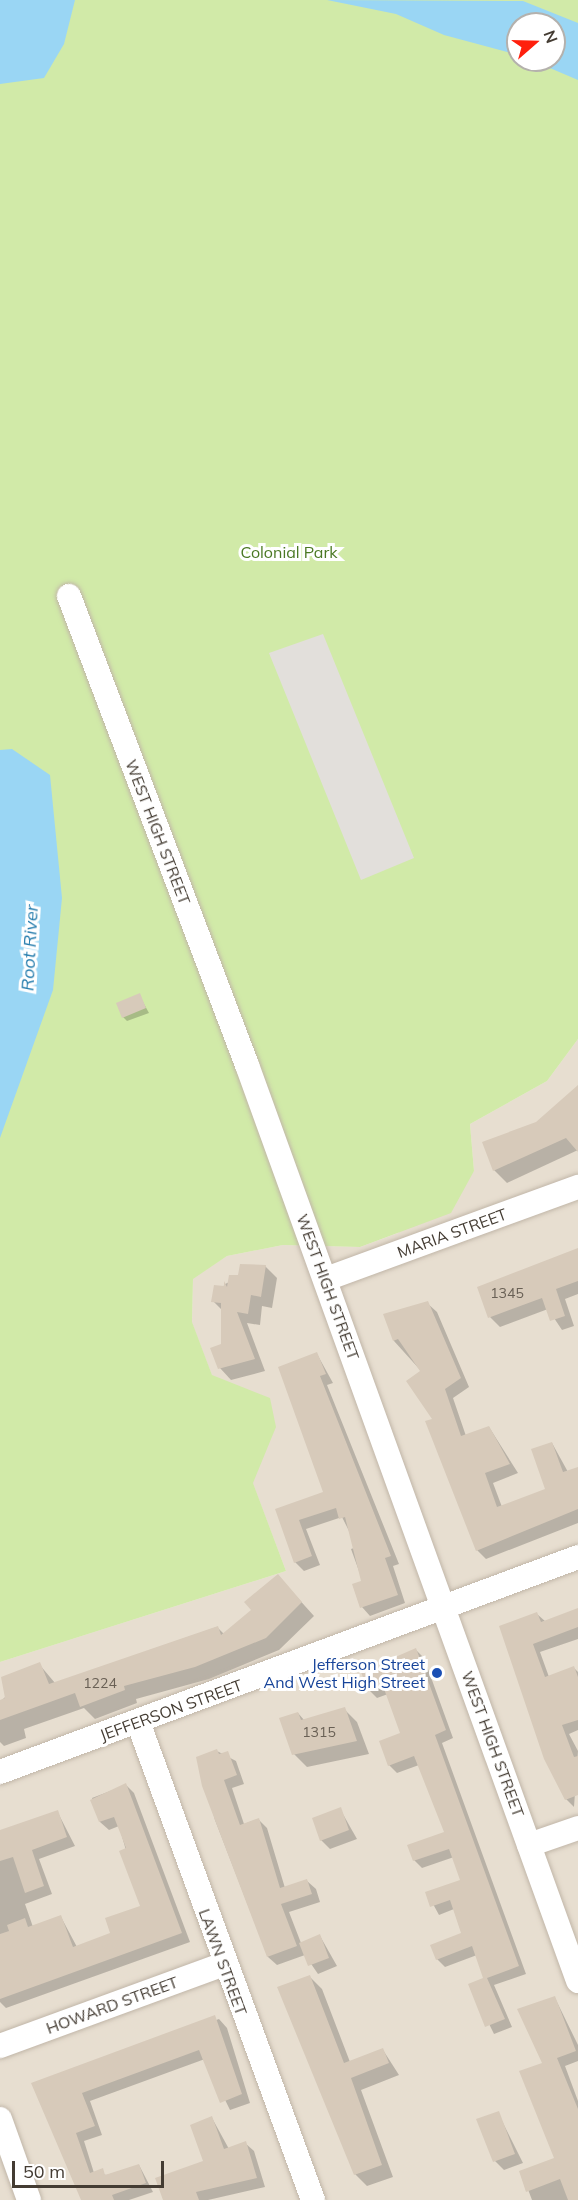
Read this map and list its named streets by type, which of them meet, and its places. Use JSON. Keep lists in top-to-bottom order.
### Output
{
  "streets": {
    "street": [
      "WEST HIGH STREET",
      "MARIA STREET",
      "JEFFERSON STREET",
      "LAWN STREET",
      "HOWARD STREET"
    ]
  },
  "crossings": [
    ["WEST HIGH STREET", "MARIA STREET"],
    ["WEST HIGH STREET", "JEFFERSON STREET"],
    ["JEFFERSON STREET", "LAWN STREET"],
    ["LAWN STREET", "HOWARD STREET"]
  ],
  "water": ["Root River"],
  "parks": ["Colonial Park"],
  "places": ["Jefferson Street And West High Street"],
  "house_numbers": ["1345", "1224", "1315"],
  "scale_bar": "50 m",
  "north": "right"
}
